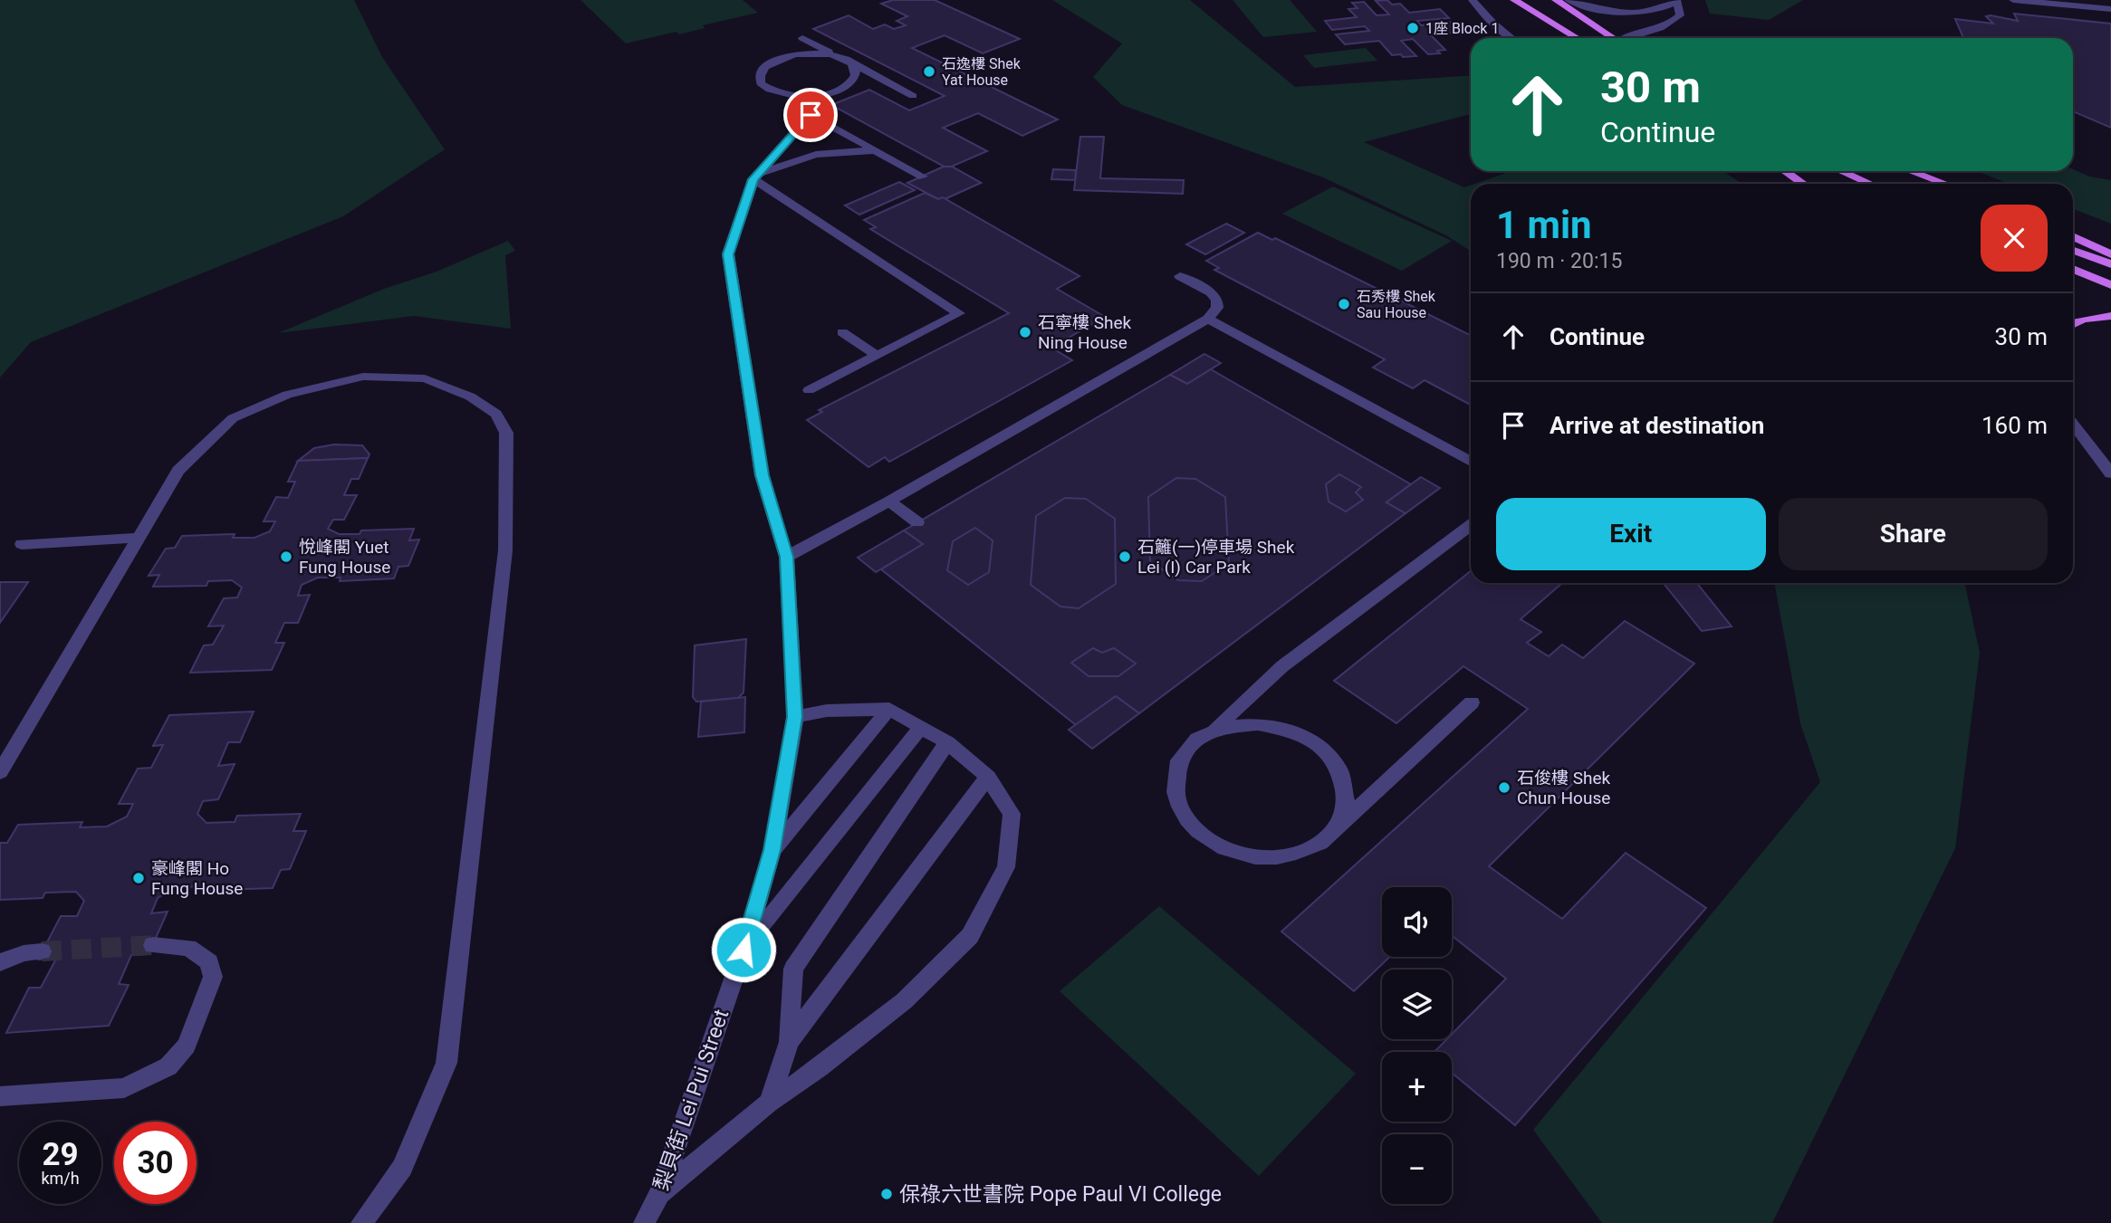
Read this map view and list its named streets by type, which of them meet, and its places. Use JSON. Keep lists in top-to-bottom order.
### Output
{
  "streets": {
    "street": ["梨貝街 Lei Pui Street"]
  },
  "places": [
    "1座 Block 1",
    "石逸樓 Shek Yat House",
    "石秀樓 Shek Sau House",
    "石寧樓 Shek Ning House",
    "悅峰閣 Yuet Fung House",
    "石籬(一)停車場 Shek Lei (I) Car Park",
    "石俊樓 Shek Chun House",
    "豪峰閣 Ho Fung House",
    "保祿六世書院 Pope Paul VI College"
  ],
  "page": {
    "turn": ["30 m", "Continue"],
    "heading": ["1 min", "190 m · 20:15"],
    "list": [
      {
        "name": "Continue",
        "value": "30 m"
      },
      {
        "name": "Arrive at destination",
        "value": "160 m"
      }
    ],
    "buttons": ["Exit", "Share"],
    "map_buttons": ["+", "−"],
    "speed": "29 km/h",
    "limit": "30"
  }
}
